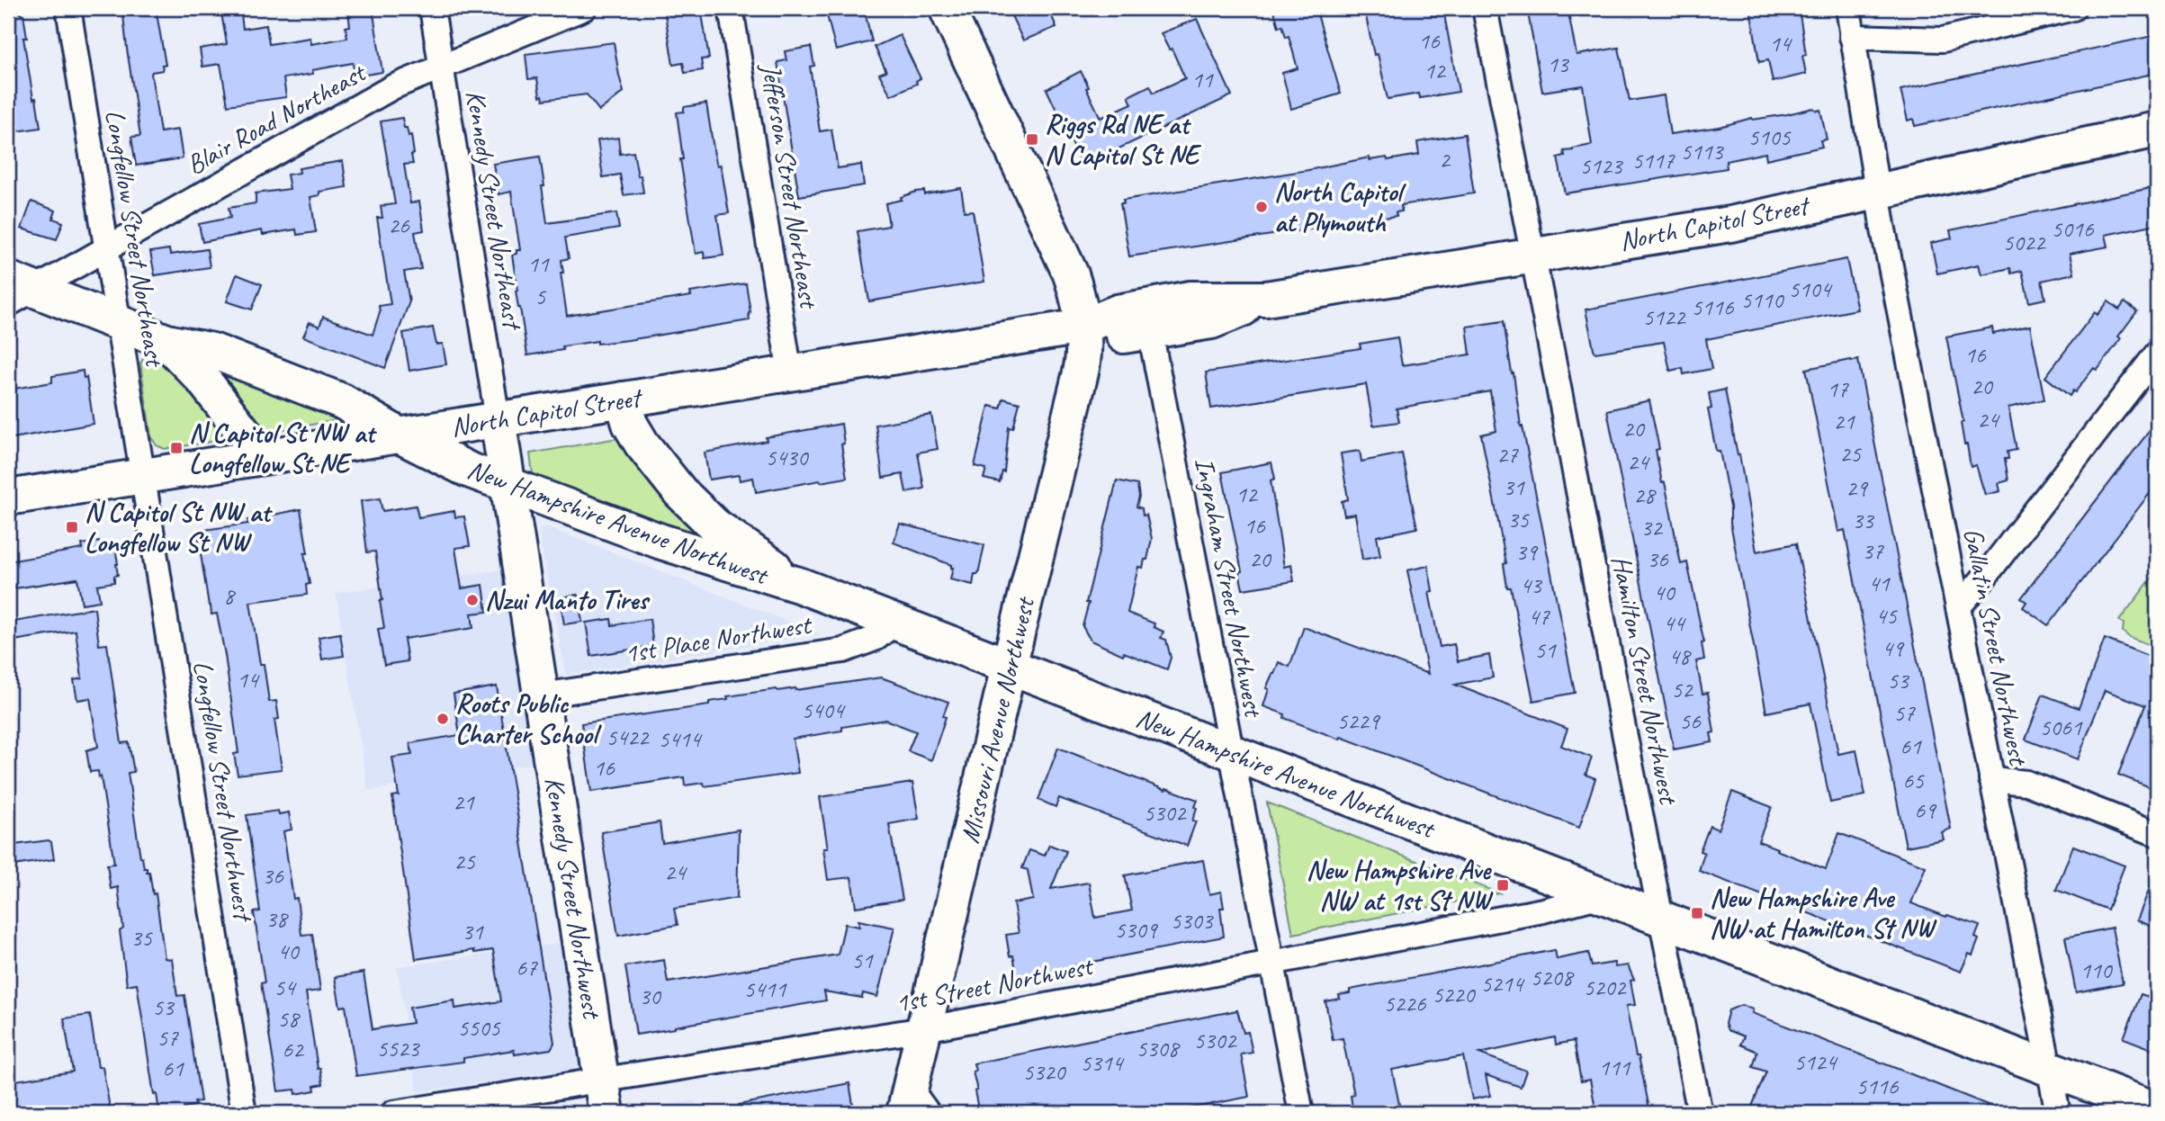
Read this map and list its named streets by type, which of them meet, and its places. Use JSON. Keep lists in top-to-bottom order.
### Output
{
  "streets": {
    "main road": [
      "North Capitol Street",
      "New Hampshire Avenue Northwest",
      "Missouri Avenue Northwest",
      "Kennedy Street Northwest"
    ],
    "street": [
      "Blair Road Northeast",
      "Jefferson Street Northeast",
      "Kennedy Street Northeast",
      "Longfellow Street Northeast",
      "Ingraham Street Northwest",
      "1st Place Northwest",
      "Gallatin Street Northwest",
      "Hamilton Street Northwest",
      "Longfellow Street Northwest",
      "1st Street Northwest"
    ]
  },
  "crossings": [
    ["Blair Road Northeast", "Kennedy Street Northeast"],
    ["Blair Road Northeast", "Longfellow Street Northeast"],
    ["Jefferson Street Northeast", "North Capitol Street"],
    ["Kennedy Street Northeast", "North Capitol Street"],
    ["Kennedy Street Northeast", "Kennedy Street Northwest"],
    ["North Capitol Street", "Longfellow Street Northeast"],
    ["North Capitol Street", "New Hampshire Avenue Northwest"],
    ["North Capitol Street", "Gallatin Street Northwest"],
    ["North Capitol Street", "Hamilton Street Northwest"],
    ["North Capitol Street", "Missouri Avenue Northwest"],
    ["North Capitol Street", "Longfellow Street Northwest"],
    ["North Capitol Street", "Kennedy Street Northwest"],
    ["Longfellow Street Northeast", "Longfellow Street Northwest"],
    ["New Hampshire Avenue Northwest", "Ingraham Street Northwest"],
    ["New Hampshire Avenue Northwest", "1st Place Northwest"],
    ["New Hampshire Avenue Northwest", "Gallatin Street Northwest"],
    ["New Hampshire Avenue Northwest", "Hamilton Street Northwest"],
    ["New Hampshire Avenue Northwest", "Missouri Avenue Northwest"],
    ["New Hampshire Avenue Northwest", "Kennedy Street Northwest"],
    ["New Hampshire Avenue Northwest", "1st Street Northwest"],
    ["Ingraham Street Northwest", "1st Street Northwest"],
    ["1st Place Northwest", "Kennedy Street Northwest"],
    ["Missouri Avenue Northwest", "1st Street Northwest"],
    ["Kennedy Street Northwest", "1st Street Northwest"]
  ],
  "places": {
    "transit": [
      "Riggs Rd NE at N Capitol St NE",
      "N Capitol St NW at Longfellow St NE",
      "N Capitol St NW at Longfellow St NW",
      "New Hampshire Ave NW at 1st St NW",
      "New Hampshire Ave NW at Hamilton St NW"
    ],
    "other": ["North Capitol at Plymouth", "Nzui Manto Tires", "Roots Public Charter School"]
  },
  "house_numbers": [
    "16",
    "14",
    "13",
    "12",
    "11",
    "5105",
    "5113",
    "2",
    "5117",
    "5123",
    "26",
    "5016",
    "5022",
    "11",
    "5104",
    "5",
    "5110",
    "5116",
    "5122",
    "16",
    "20",
    "17",
    "24",
    "21",
    "20",
    "25",
    "27",
    "5430",
    "24",
    "31",
    "29",
    "12",
    "28",
    "35",
    "33",
    "16",
    "32",
    "37",
    "39",
    "20",
    "36",
    "41",
    "43",
    "40",
    "8",
    "45",
    "47",
    "44",
    "49",
    "51",
    "48",
    "14",
    "53",
    "52",
    "5404",
    "57",
    "5229",
    "56",
    "5061",
    "5422",
    "5414",
    "61",
    "16",
    "65",
    "21",
    "69",
    "5302",
    "25",
    "24",
    "36",
    "38",
    "5303",
    "5309",
    "31",
    "35",
    "40",
    "51",
    "67",
    "110",
    "5208",
    "5214",
    "54",
    "5202",
    "5411",
    "5220",
    "30",
    "5226",
    "53",
    "58",
    "5505",
    "57",
    "5302",
    "5523",
    "5308",
    "62",
    "5124",
    "5314",
    "111",
    "61",
    "5320",
    "5116"
  ]
}
